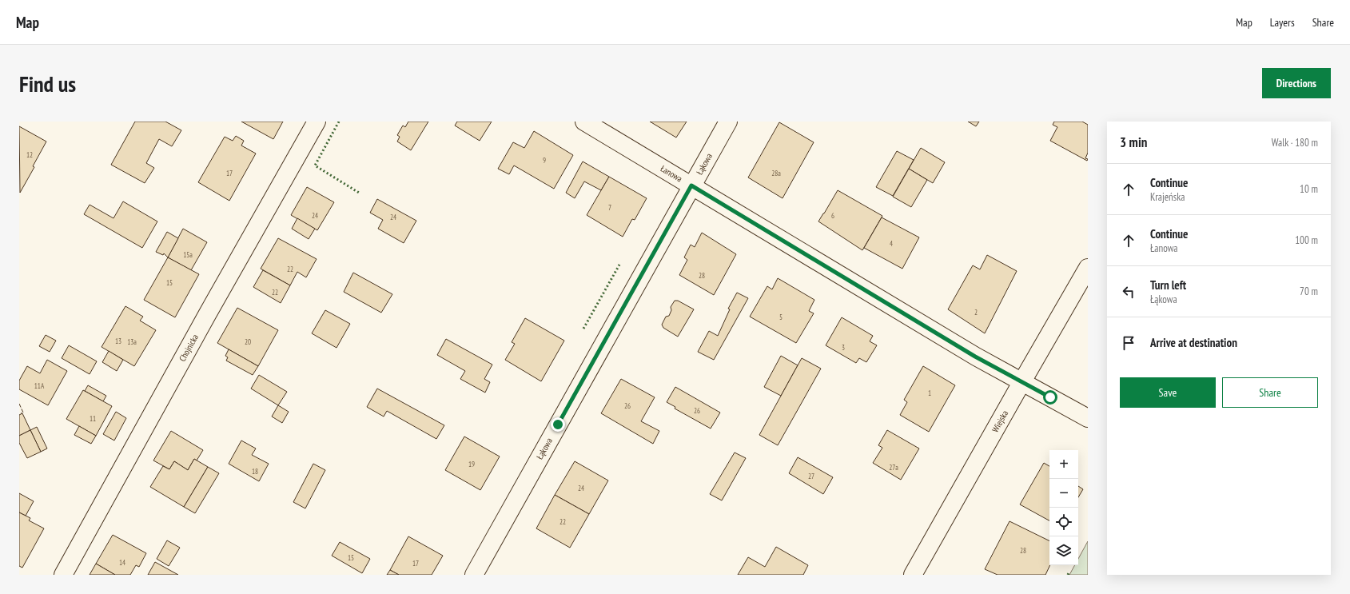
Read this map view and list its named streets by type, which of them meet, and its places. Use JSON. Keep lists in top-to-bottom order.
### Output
{
  "streets": {
    "street": [
      "Łąkowa",
      "Łanowa",
      "Chojnicka",
      "Wiejska"
    ]
  },
  "crossings": [
    ["Łąkowa", "Łanowa"],
    ["Łanowa", "Wiejska"]
  ],
  "house_numbers": [
    "12",
    "9",
    "17",
    "28a",
    "7",
    "24",
    "6",
    "24",
    "4",
    "15a",
    "22",
    "28",
    "15",
    "22",
    "2",
    "5",
    "13",
    "13a",
    "20",
    "3",
    "11A",
    "1",
    "26",
    "26",
    "11",
    "19",
    "27a",
    "18",
    "27",
    "24",
    "22",
    "28",
    "15",
    "14",
    "17"
  ],
  "page": {
    "header": "Map",
    "nav": ["Map", "Layers", "Share"],
    "buttons": [
      "Directions",
      ["Save", "Share"]
    ],
    "title": "Find us",
    "heading": ["3 min", "Walk · 180 m"],
    "list": [
      ["Continue", "Krajeńska", "10 m"],
      ["Continue", "Łanowa", "100 m"],
      ["Turn left", "Łąkowa", "70 m"],
      "Arrive at destination"
    ],
    "map_buttons": ["+", "−"]
  }
}
